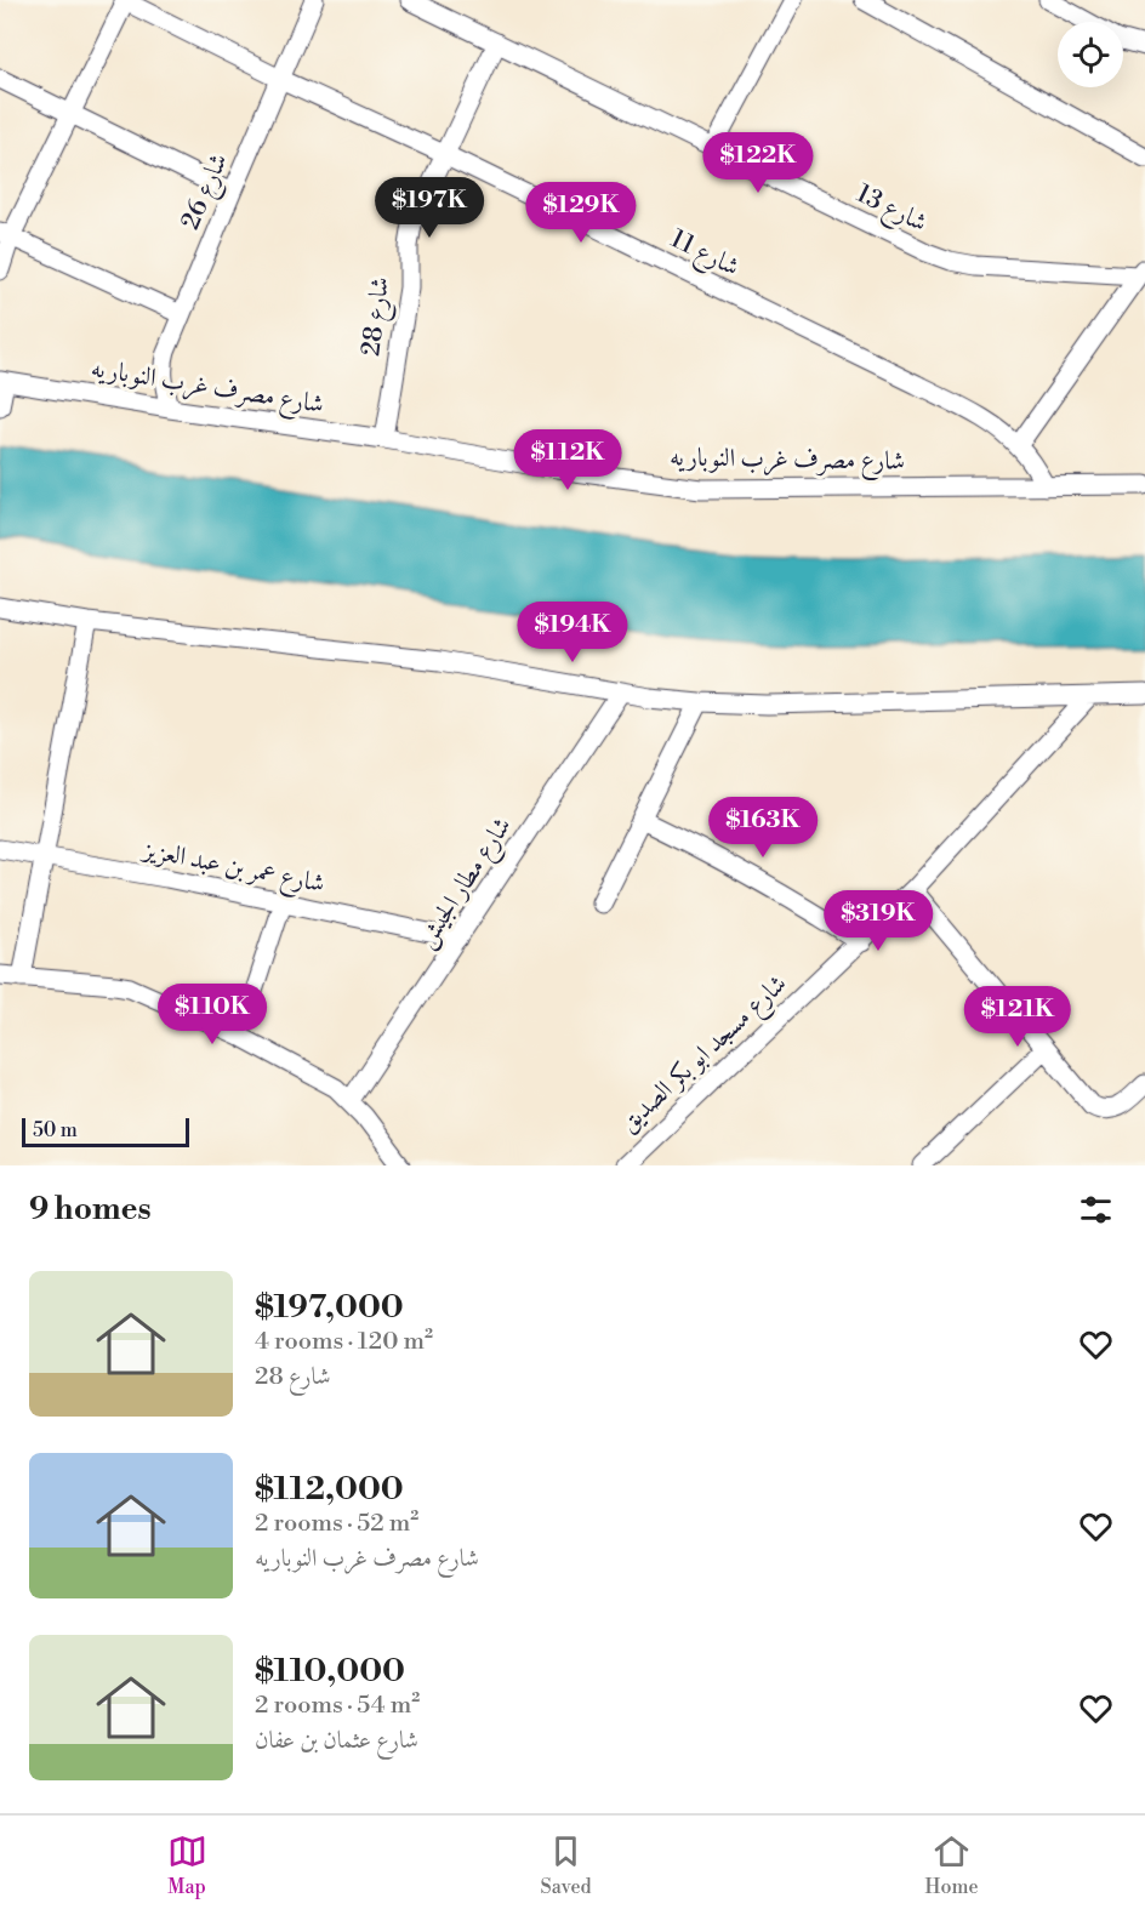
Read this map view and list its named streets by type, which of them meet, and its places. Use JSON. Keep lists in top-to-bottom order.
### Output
{
  "streets": {
    "street": [
      "شارع 26",
      "شارع 13",
      "شارع 11",
      "شارع 28",
      "شارع مصرف غرب النوباريه",
      "شارع عمر بن عبد العزيز",
      "شارع مطار الجيش",
      "شارع مسجد ابو بكر الصديق"
    ]
  },
  "crossings": [
    ["شارع 26", "شارع 11"],
    ["شارع 26", "شارع مصرف غرب النوباريه"],
    ["شارع 13", "شارع 28"],
    ["شارع 11", "شارع 28"],
    ["شارع 11", "شارع مصرف غرب النوباريه"],
    ["شارع 28", "شارع مصرف غرب النوباريه"],
    ["شارع عمر بن عبد العزيز", "شارع مطار الجيش"]
  ],
  "scale_bar": "50 m",
  "page": {
    "price": [
      "$122K",
      "$197K",
      "$129K",
      "$112K",
      "$194K",
      "$163K",
      "$319K",
      "$110K",
      "$121K"
    ],
    "scale": "50 m",
    "heading": "9 homes",
    "list": [
      {
        "name": "$197,000",
        "note": "4 rooms · 120 m² · شارع 28"
      },
      {
        "name": "$112,000",
        "note": "2 rooms · 52 m² · شارع مصرف غرب النوباريه"
      },
      {
        "name": "$110,000",
        "note": "2 rooms · 54 m² · شارع عثمان بن عفان"
      }
    ],
    "tabs": ["Map", "Saved", "Home"]
  }
}
